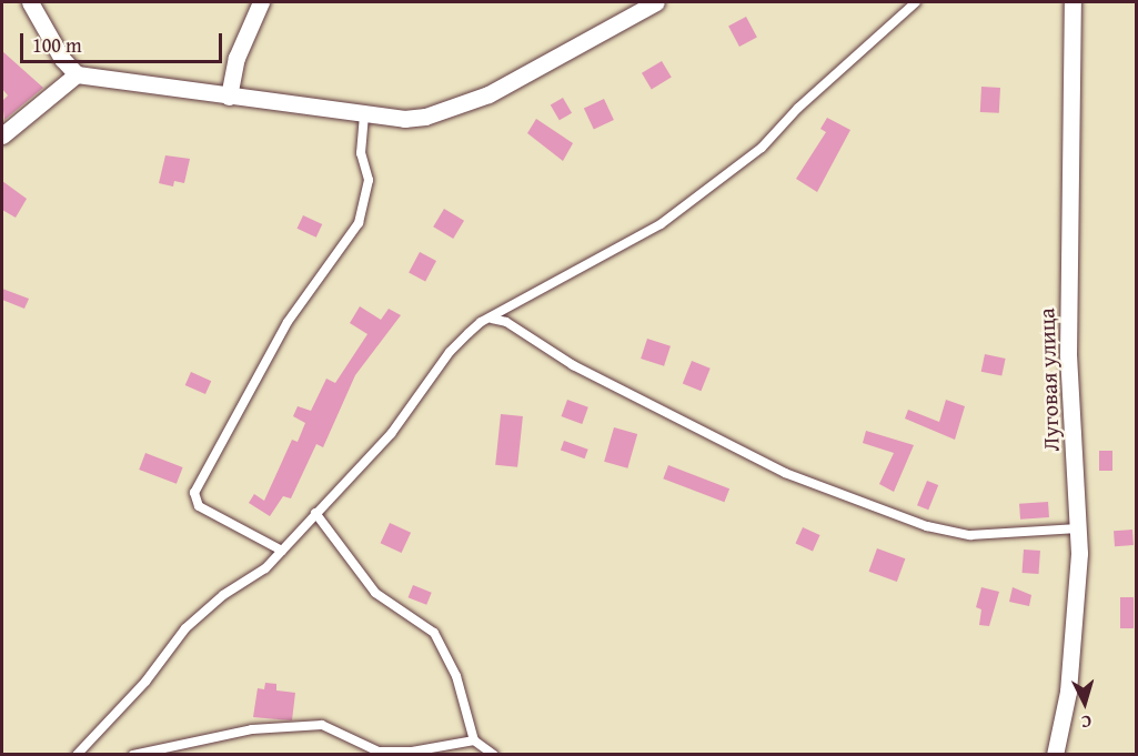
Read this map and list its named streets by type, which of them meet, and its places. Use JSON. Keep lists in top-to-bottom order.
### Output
{
  "streets": {
    "street": ["Луговая улица"]
  },
  "scale_bar": "100 m",
  "north": "bottom"
}
